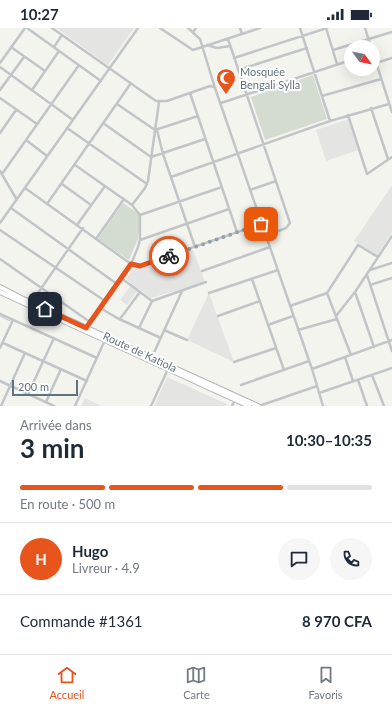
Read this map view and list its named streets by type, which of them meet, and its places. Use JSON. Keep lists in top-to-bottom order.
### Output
{
  "streets": {
    "highway": ["Route de Katiola"]
  },
  "places": {
    "mosque": ["Mosquée Bengali Sylla"]
  },
  "scale_bar": "200 m",
  "north": "bottom right",
  "page": {
    "status": "10:27",
    "scale": "200 m",
    "heading": ["3 min", "Arrivée dans", "10:30–10:35"],
    "panel": [
      "Hugo",
      "Livreur · 4.9",
      "Commande #1361",
      "8 970 CFA"
    ],
    "bar": "En route · 500 m",
    "round": "H",
    "tabs": ["Accueil", "Carte", "Favoris"]
  }
}
